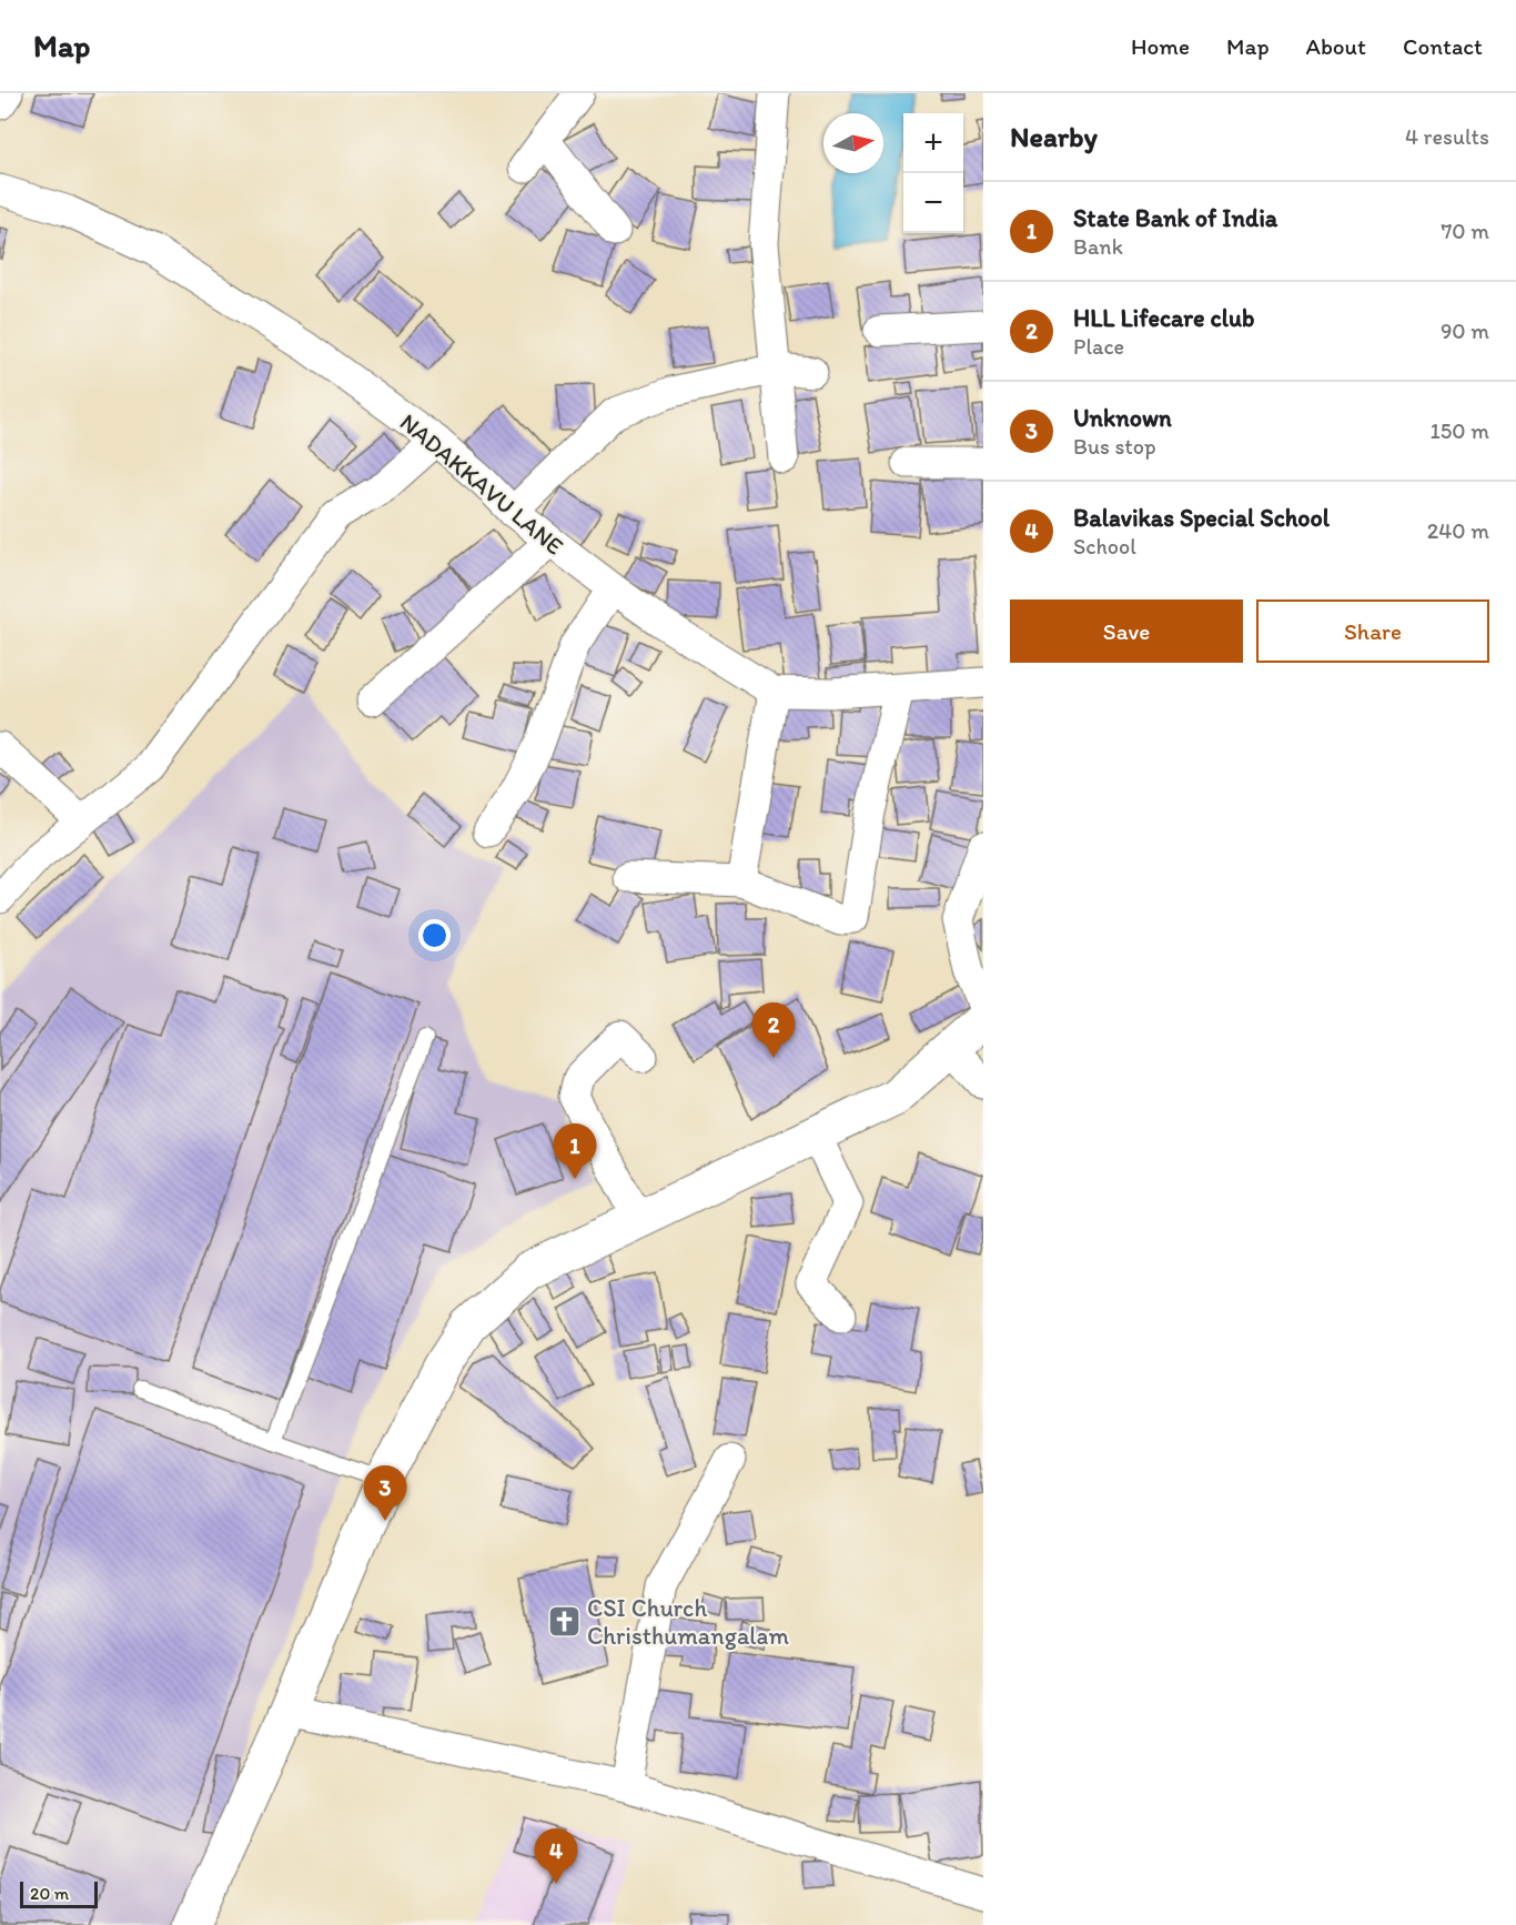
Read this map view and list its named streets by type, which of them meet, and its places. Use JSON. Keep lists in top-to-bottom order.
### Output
{
  "streets": {
    "street": ["NADAKKAVU LANE"]
  },
  "places": {
    "church": ["CSI Church Christhumangalam"]
  },
  "scale_bar": "20 m",
  "north": "right",
  "page": {
    "header": "Map",
    "nav": [
      "Home",
      "Map",
      "About",
      "Contact"
    ],
    "heading": ["Nearby", "4 results"],
    "map_buttons": ["+", "−"],
    "list": [
      {
        "mark": "1",
        "name": "State Bank of India",
        "note": "Bank",
        "value": "70 m"
      },
      {
        "mark": "2",
        "name": "HLL Lifecare club",
        "note": "Place",
        "value": "90 m"
      },
      {
        "mark": "3",
        "name": "Unknown",
        "note": "Bus stop",
        "value": "150 m"
      },
      {
        "mark": "4",
        "name": "Balavikas Special School",
        "note": "School",
        "value": "240 m"
      }
    ],
    "buttons": ["Save", "Share"],
    "pins": [
      "2",
      "1",
      "3",
      "4"
    ],
    "scale": "20 m"
  }
}
